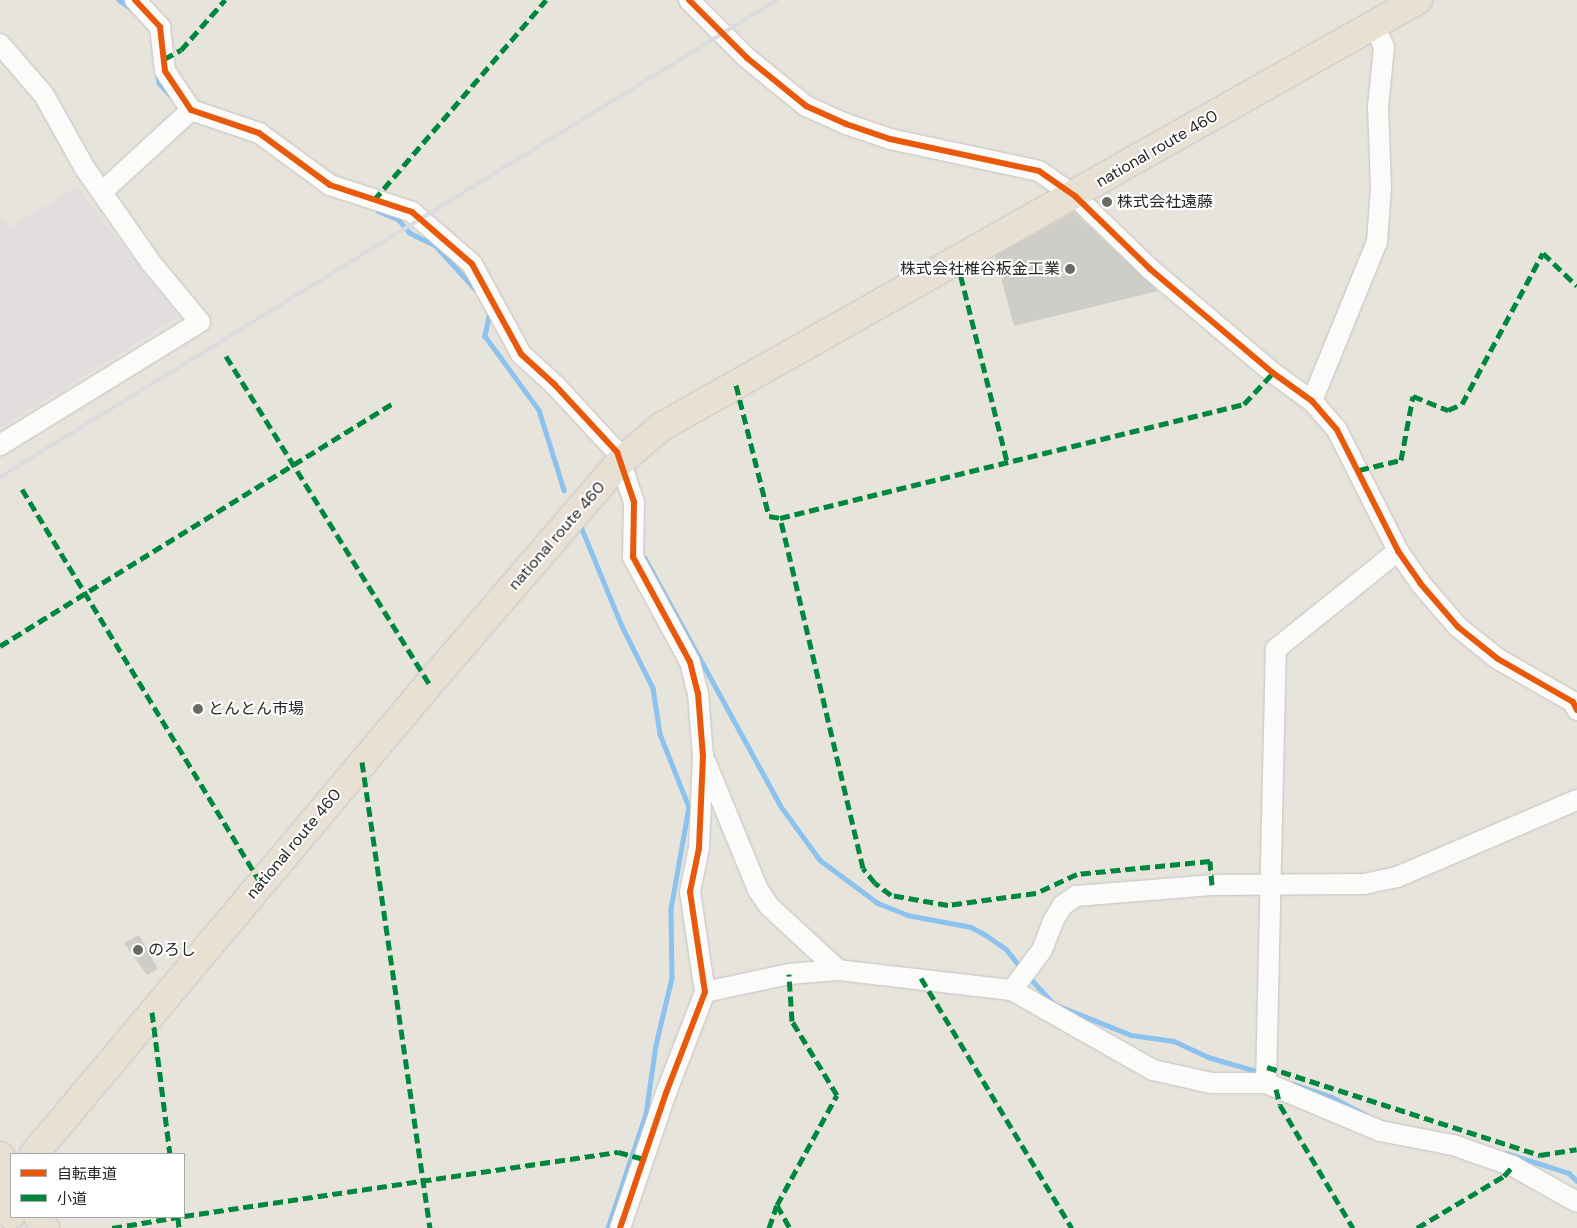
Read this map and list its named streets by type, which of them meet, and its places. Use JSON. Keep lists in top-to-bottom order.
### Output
{
  "streets": {
    "highway": ["national route 460"]
  },
  "places": [
    "株式会社遠藤",
    "株式会社椎谷板金工業",
    "とんとん市場",
    "のろし"
  ],
  "legend": ["自転車道", "小道"]
}
